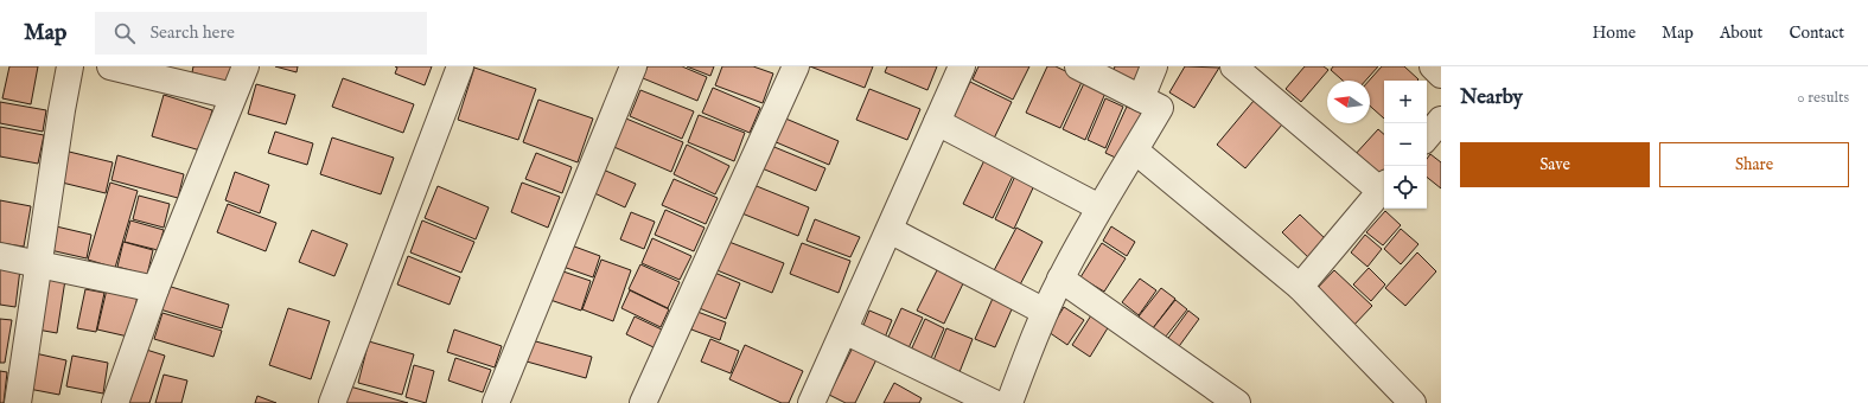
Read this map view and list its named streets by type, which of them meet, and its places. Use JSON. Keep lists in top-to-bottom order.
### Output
{
  "north": "left",
  "page": {
    "header": "Map",
    "search": "Search here",
    "nav": [
      "Home",
      "Map",
      "About",
      "Contact"
    ],
    "heading": ["Nearby", "0 results"],
    "map_buttons": ["+", "−"],
    "buttons": ["Save", "Share"]
  }
}
